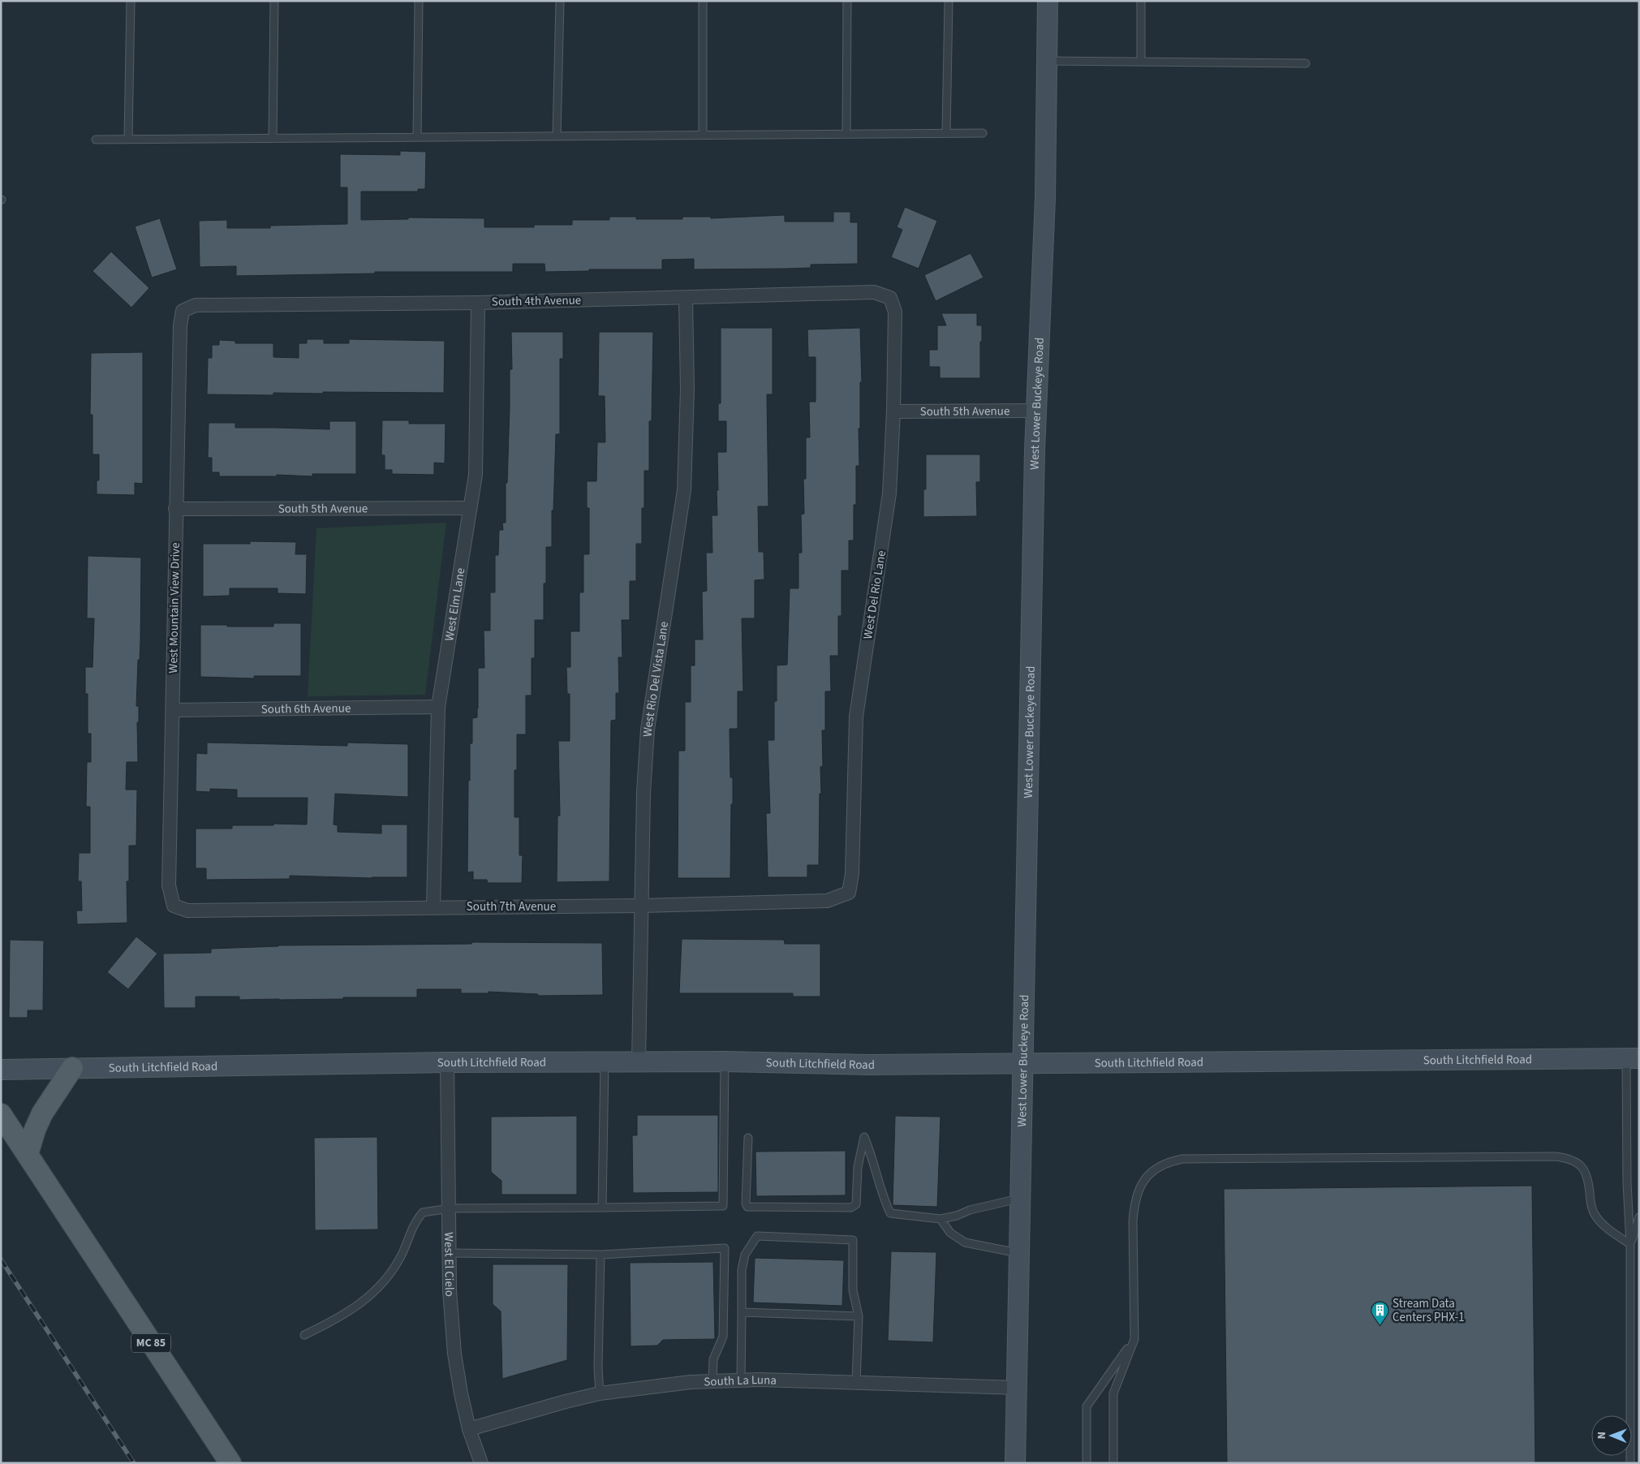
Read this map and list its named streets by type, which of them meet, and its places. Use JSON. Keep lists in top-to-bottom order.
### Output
{
  "streets": {
    "main road": ["West Lower Buckeye Road", "South Litchfield Road", "MC 85"],
    "street": [
      "South 4th Avenue",
      "South 5th Avenue",
      "West Del Rio Lane",
      "West Elm Lane",
      "West Mountain View Drive",
      "West Rio Del Vista Lane",
      "South 6th Avenue",
      "South 7th Avenue",
      "West El Cielo",
      "South La Luna"
    ]
  },
  "crossings": [
    ["South 4th Avenue", "West Del Rio Lane"],
    ["South 4th Avenue", "West Elm Lane"],
    ["South 4th Avenue", "West Mountain View Drive"],
    ["South 4th Avenue", "West Rio Del Vista Lane"],
    ["West Lower Buckeye Road", "South 5th Avenue"],
    ["West Lower Buckeye Road", "South Litchfield Road"],
    ["West Lower Buckeye Road", "South La Luna"],
    ["South 5th Avenue", "West Del Rio Lane"],
    ["South 5th Avenue", "West Elm Lane"],
    ["South 5th Avenue", "West Mountain View Drive"],
    ["West Del Rio Lane", "South 7th Avenue"],
    ["West Elm Lane", "South 6th Avenue"],
    ["West Elm Lane", "South 7th Avenue"],
    ["West Mountain View Drive", "South 6th Avenue"],
    ["West Mountain View Drive", "South 7th Avenue"],
    ["West Rio Del Vista Lane", "South 7th Avenue"],
    ["West Rio Del Vista Lane", "South Litchfield Road"],
    ["South Litchfield Road", "West El Cielo"],
    ["West El Cielo", "South La Luna"]
  ],
  "places": {
    "building": ["Stream Data Centers PHX-1"]
  },
  "north": "left"
}
